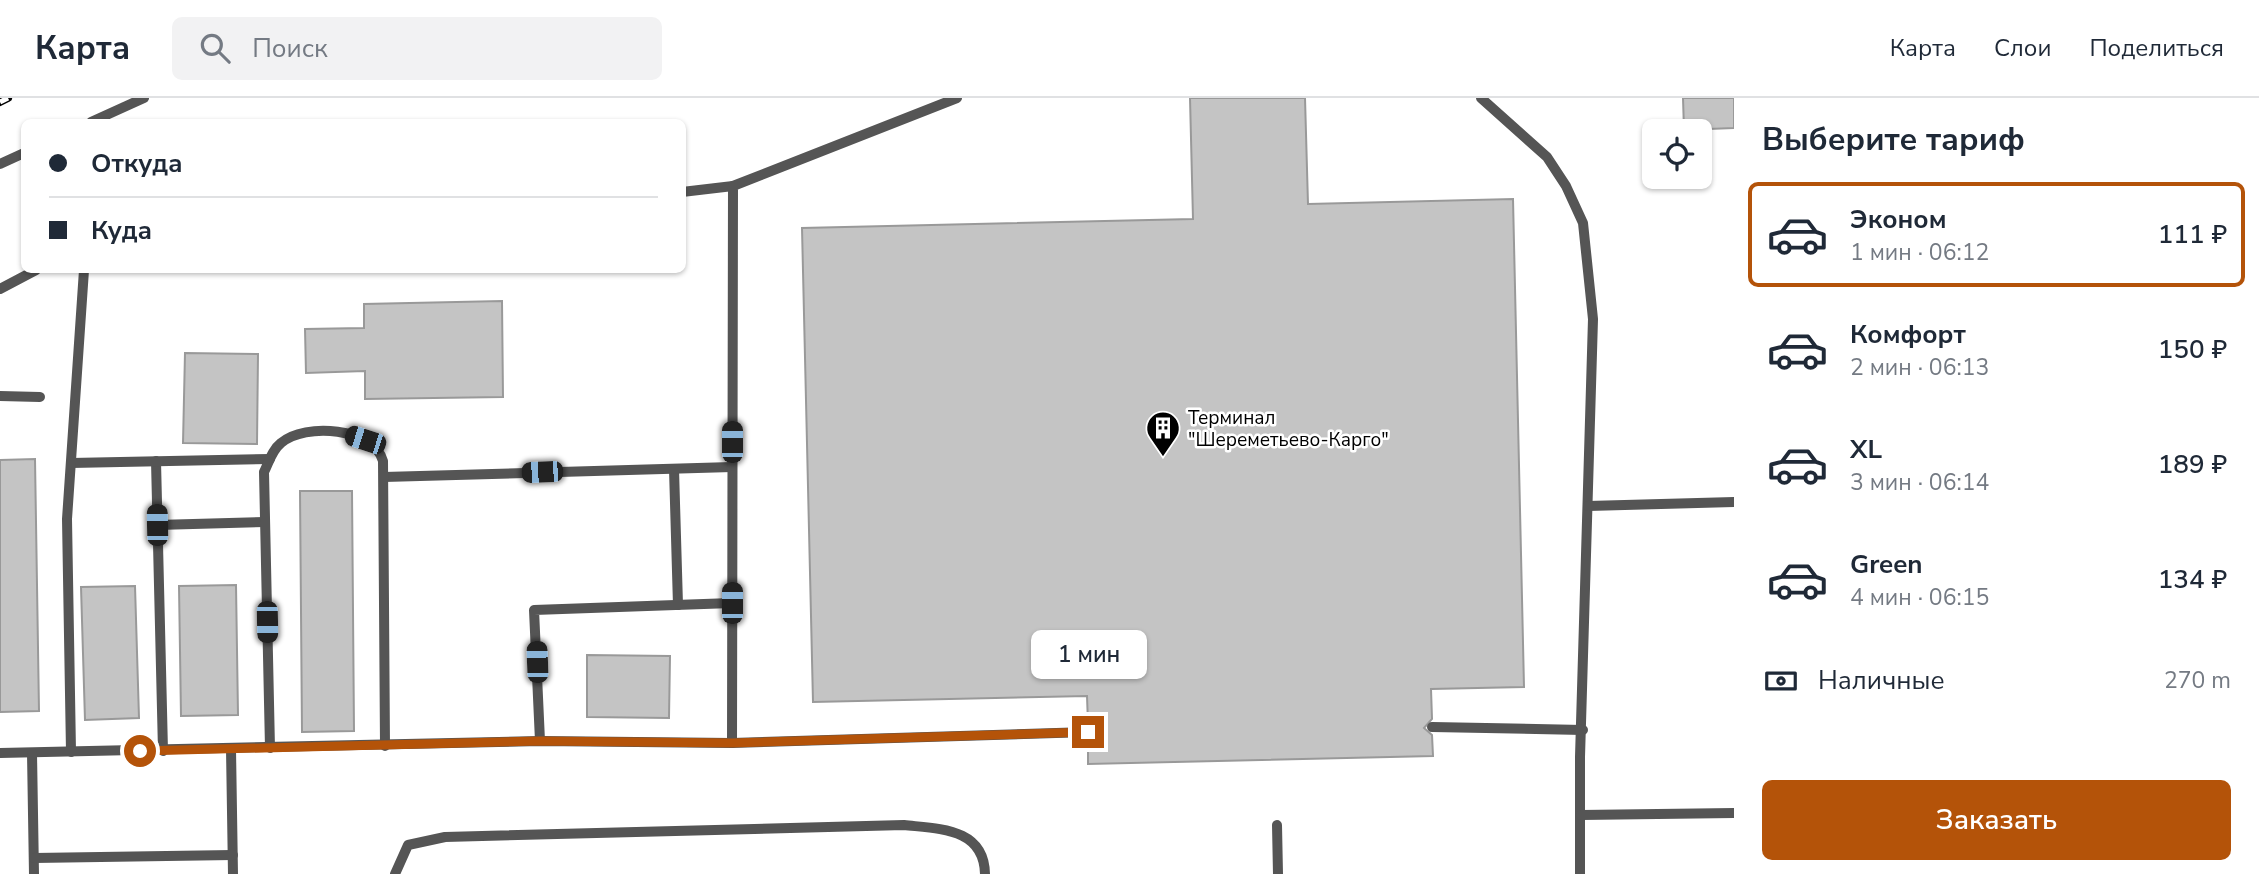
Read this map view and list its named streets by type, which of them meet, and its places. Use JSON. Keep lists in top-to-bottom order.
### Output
{
  "places": {
    "building": ["Терминал \"Шереметьево-Карго\""]
  },
  "page": {
    "header": "Карта",
    "search": "Поиск",
    "nav": ["Карта", "Слои", "Поделиться"],
    "heading": "Выберите тариф",
    "banner": ["Откуда", "Куда"],
    "list": [
      {
        "name": "Эконом",
        "note": "1 мин · 06:12",
        "value": "111 ₽"
      },
      {
        "name": "Комфорт",
        "note": "2 мин · 06:13",
        "value": "150 ₽"
      },
      {
        "name": "XL",
        "note": "3 мин · 06:14",
        "value": "189 ₽"
      },
      {
        "name": "Green",
        "note": "4 мин · 06:15",
        "value": "134 ₽"
      }
    ],
    "bubble": "1 мин",
    "pay": ["Наличные", "270 m"],
    "buttons": "Заказать"
  }
}
